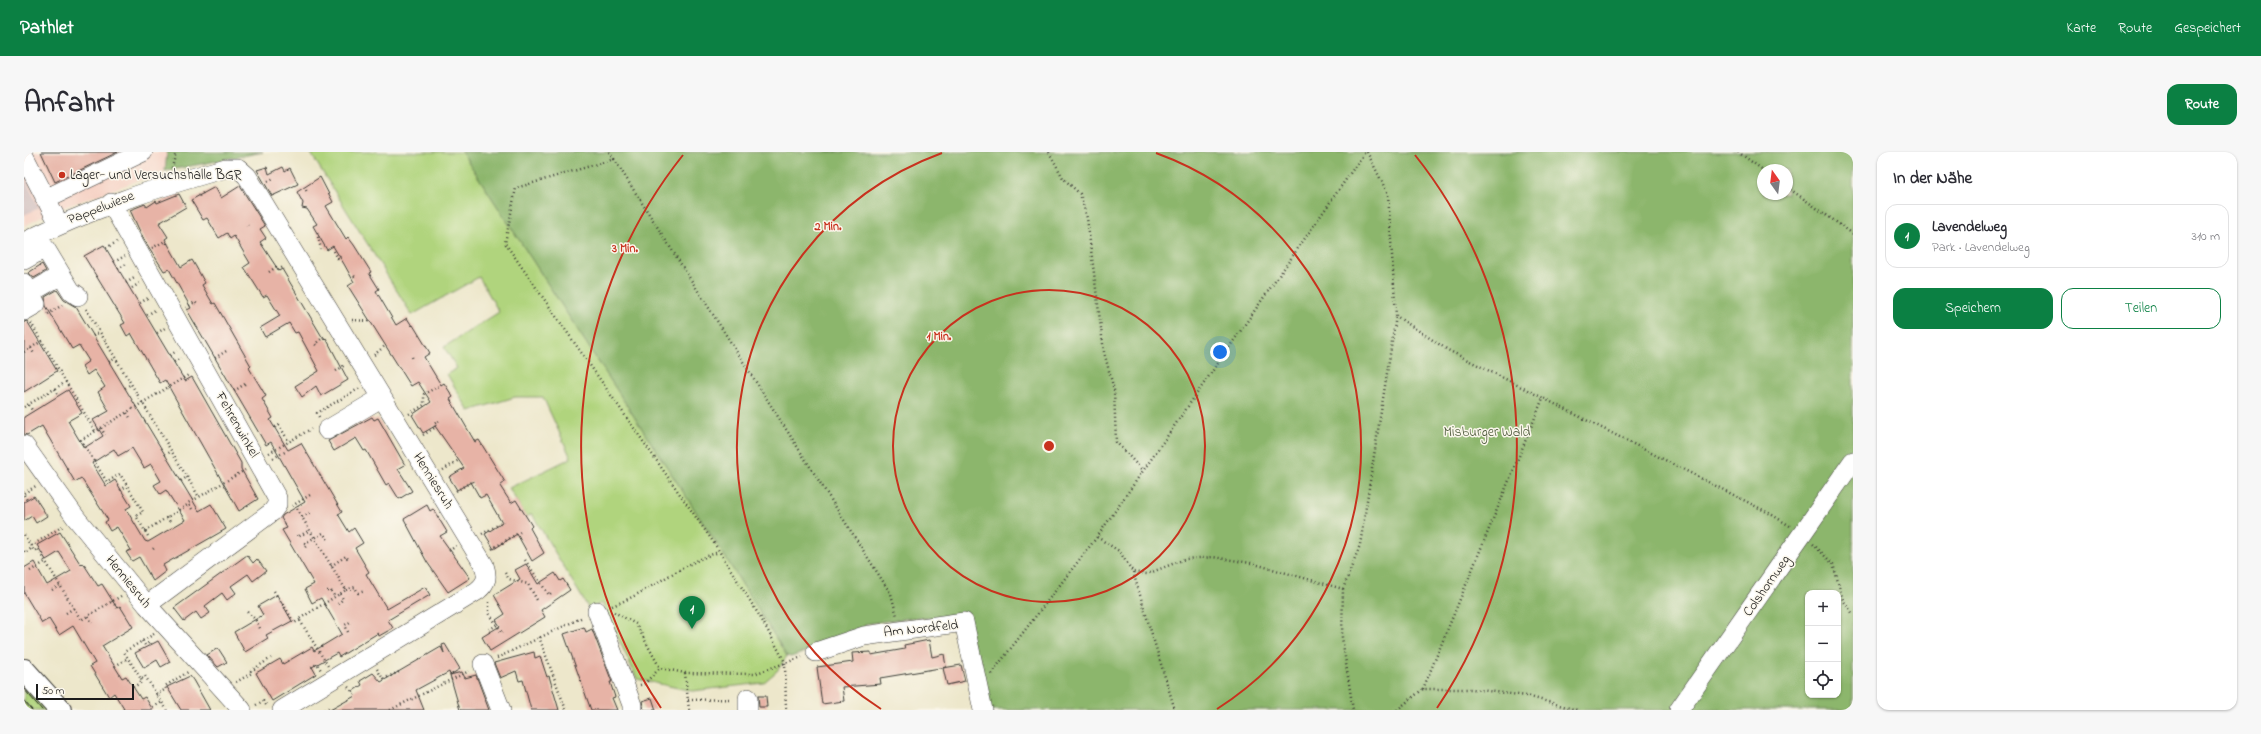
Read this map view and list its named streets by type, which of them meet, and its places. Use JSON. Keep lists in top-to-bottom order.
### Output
{
  "streets": {
    "street": [
      "Pappelwiese",
      "Fehrenwinkel",
      "Henniesruh",
      "Colshornweg",
      "Am Nordfeld"
    ]
  },
  "crossings": [
    ["Pappelwiese", "Fehrenwinkel"],
    ["Pappelwiese", "Henniesruh"],
    ["Fehrenwinkel", "Henniesruh"]
  ],
  "parks": ["Misburger Wald"],
  "places": ["Lager- und Versuchshalle BGR"],
  "scale_bar": "50 m",
  "north": "top",
  "page": {
    "header": "Pathlet",
    "nav": ["Karte", "Route", "Gespeichert"],
    "title": "Anfahrt",
    "buttons": [
      "Route",
      ["Speichern", "Teilen"]
    ],
    "heading": "In der Nähe",
    "list": [
      {
        "mark": "1",
        "name": "Lavendelweg",
        "note": "Park · Lavendelweg",
        "value": "310 m"
      }
    ],
    "map_buttons": ["+", "−"],
    "pins": "1",
    "scale": "50 m"
  },
  "rings": ["2 Min.", "3 Min.", "1 Min."]
}
